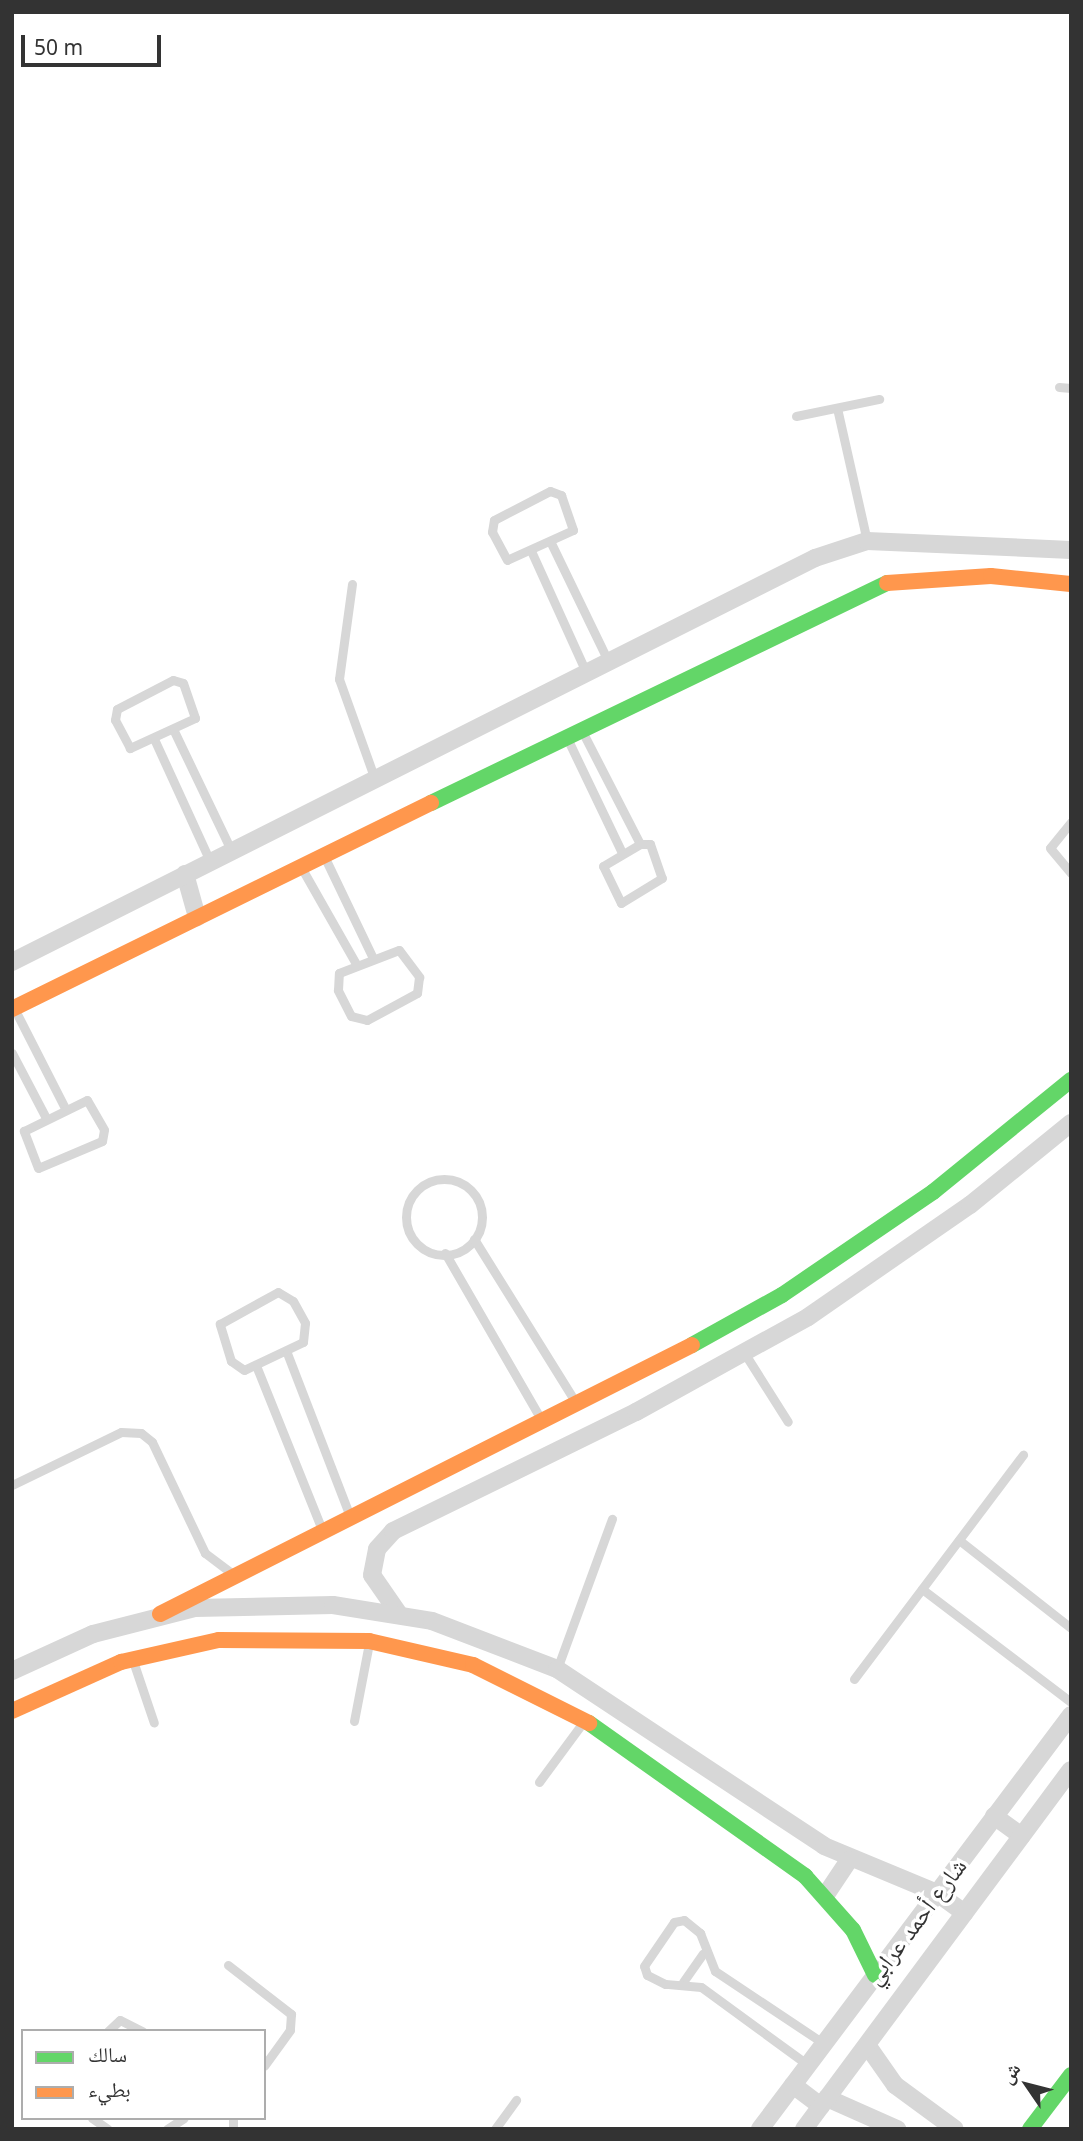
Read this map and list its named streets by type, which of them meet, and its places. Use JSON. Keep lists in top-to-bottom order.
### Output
{
  "streets": {
    "street": ["شارع أحمد عرابي"]
  },
  "legend": ["سالك", "بطيء"],
  "scale_bar": "50 m",
  "north": "top left"
}
